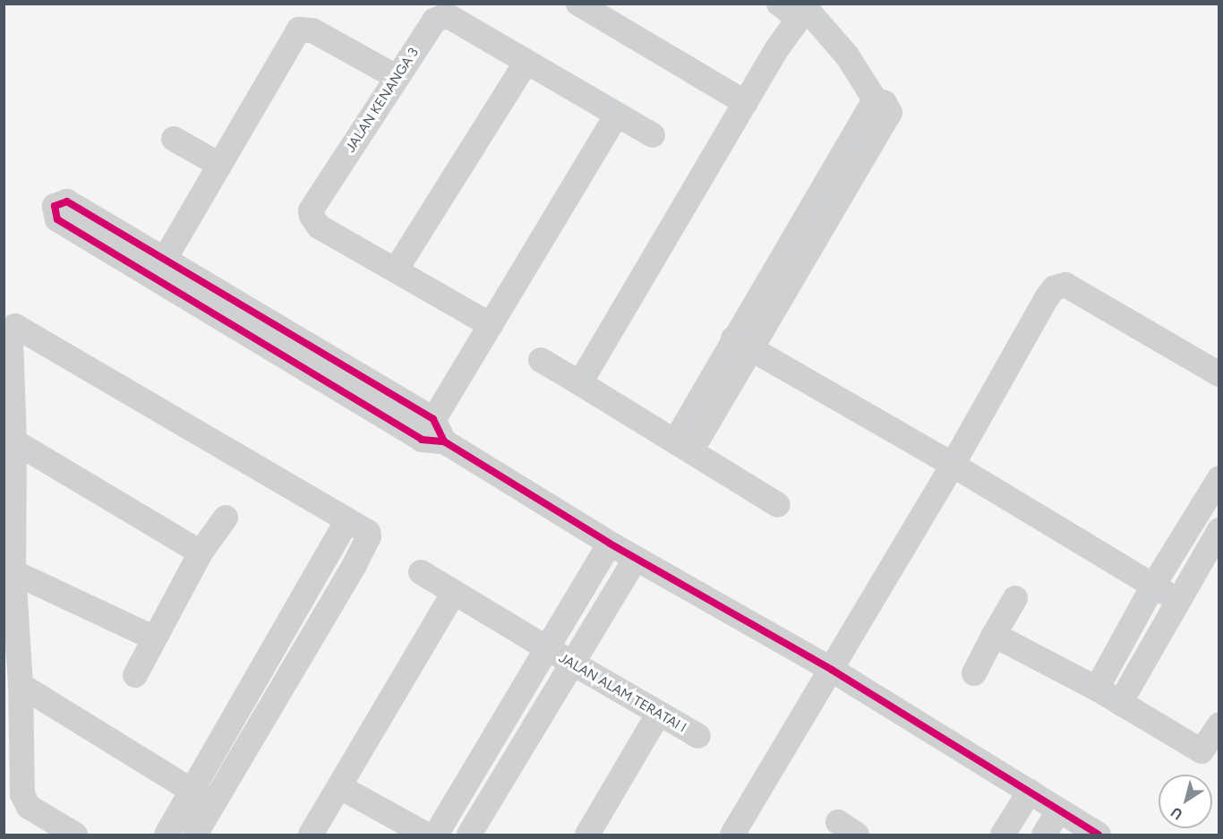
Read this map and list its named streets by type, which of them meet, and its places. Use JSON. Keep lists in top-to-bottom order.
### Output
{
  "streets": {
    "street": ["JALAN KENANGA 3", "JALAN ALAM TERATAI I"]
  },
  "north": "bottom left"
}
